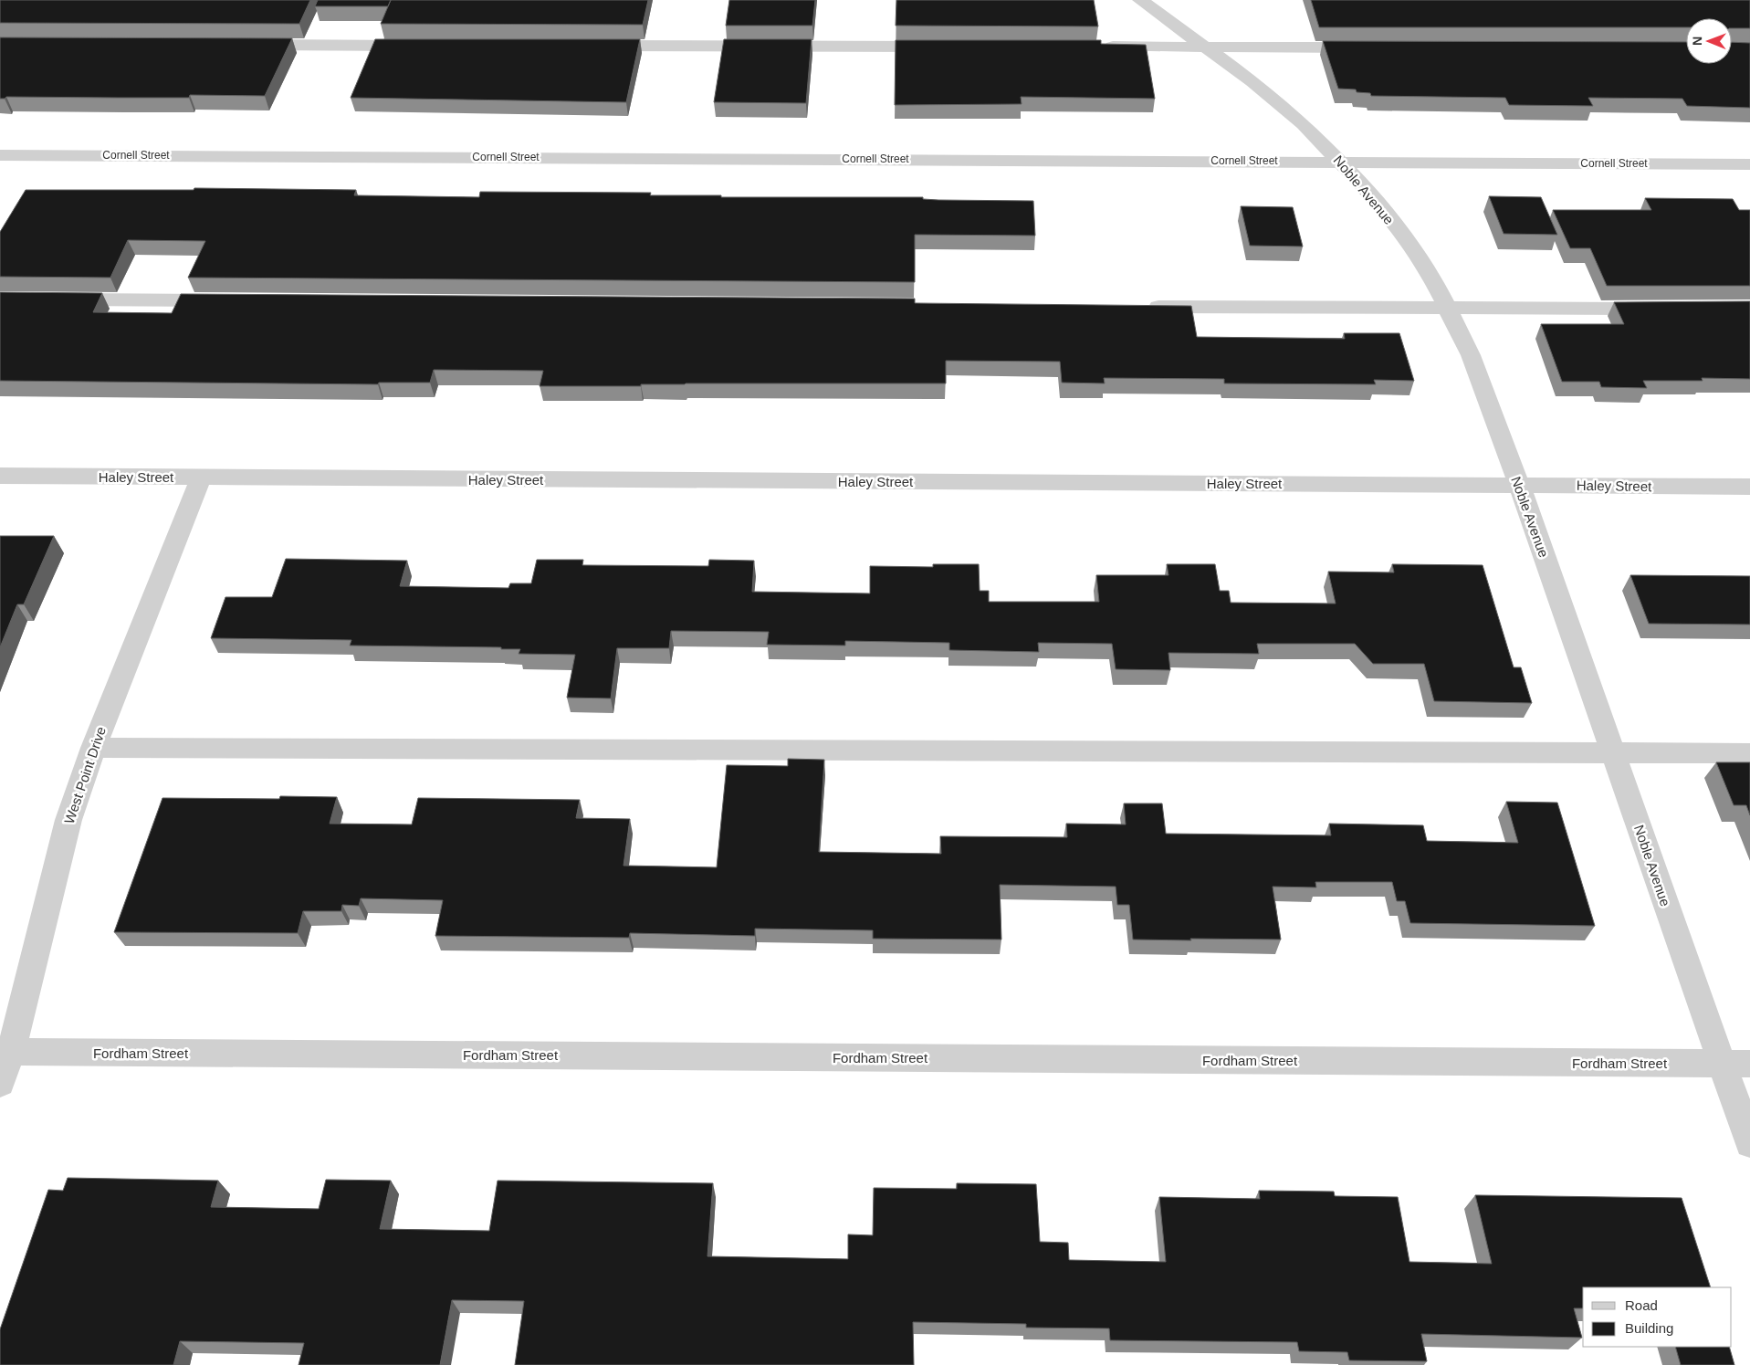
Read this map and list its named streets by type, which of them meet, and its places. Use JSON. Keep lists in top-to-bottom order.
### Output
{
  "streets": {
    "street": [
      "Cornell Street",
      "Noble Avenue",
      "Haley Street",
      "West Point Drive",
      "Fordham Street"
    ]
  },
  "crossings": [
    ["Cornell Street", "Noble Avenue"],
    ["Noble Avenue", "Haley Street"],
    ["Noble Avenue", "Fordham Street"],
    ["Haley Street", "West Point Drive"],
    ["West Point Drive", "Fordham Street"]
  ],
  "legend": ["Road", "Building"],
  "north": "left"
}
